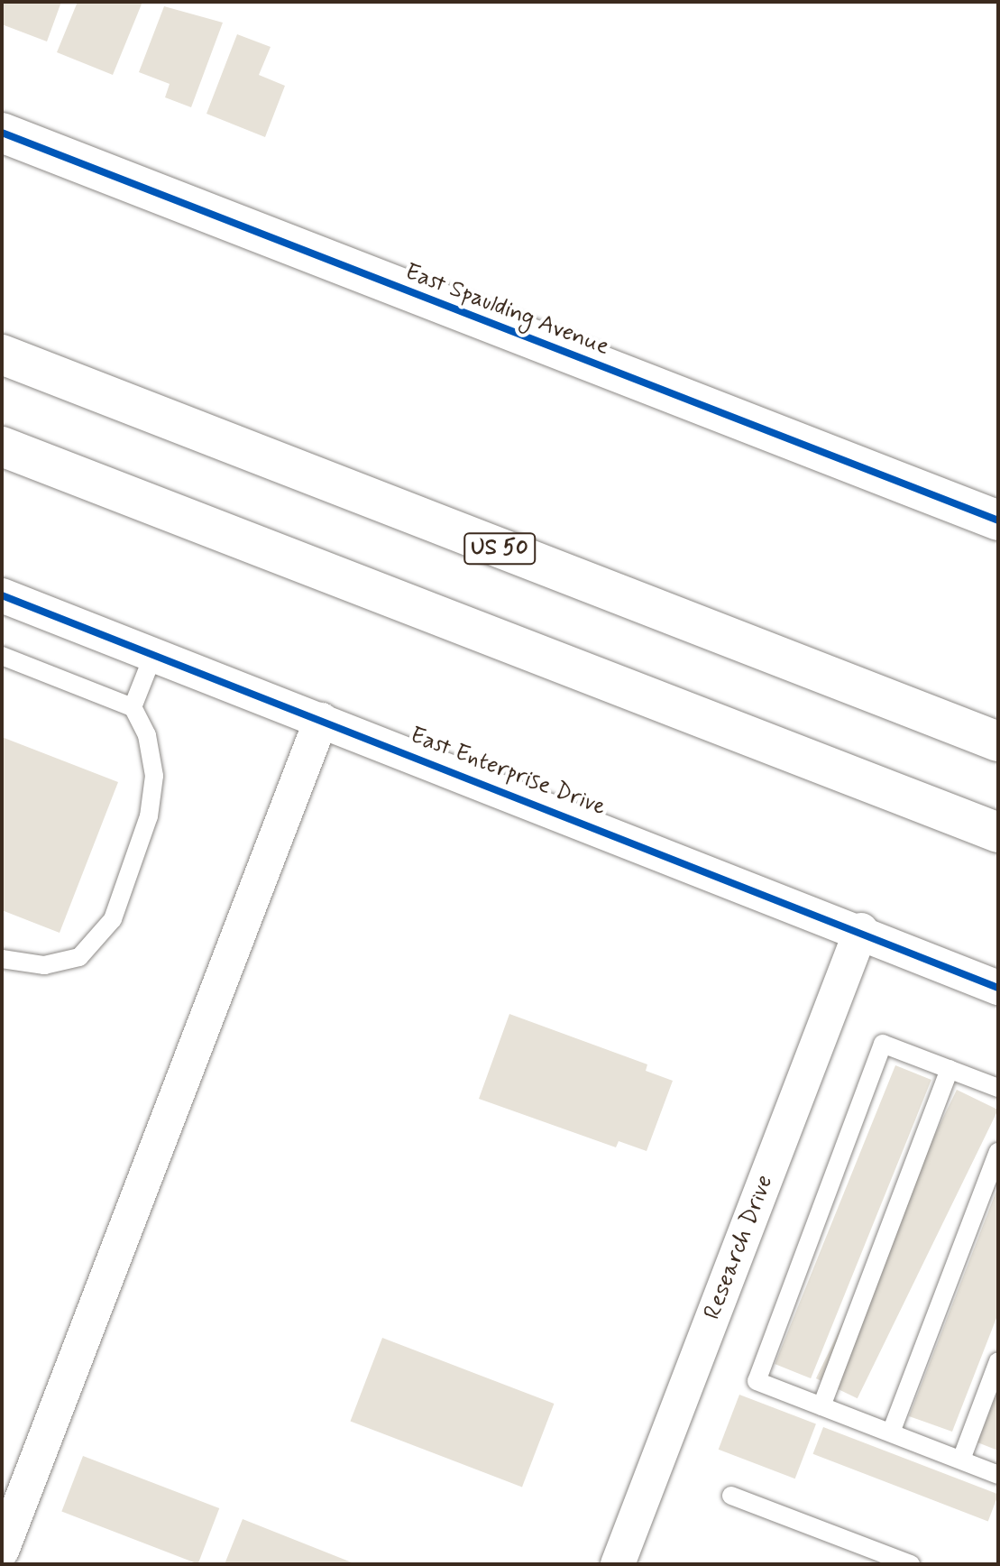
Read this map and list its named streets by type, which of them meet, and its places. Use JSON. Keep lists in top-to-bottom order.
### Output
{
  "streets": {
    "main road": ["East Spaulding Avenue", "US 50"],
    "street": ["East Enterprise Drive", "Research Drive"]
  },
  "crossings": [
    ["East Enterprise Drive", "Research Drive"]
  ]
}
